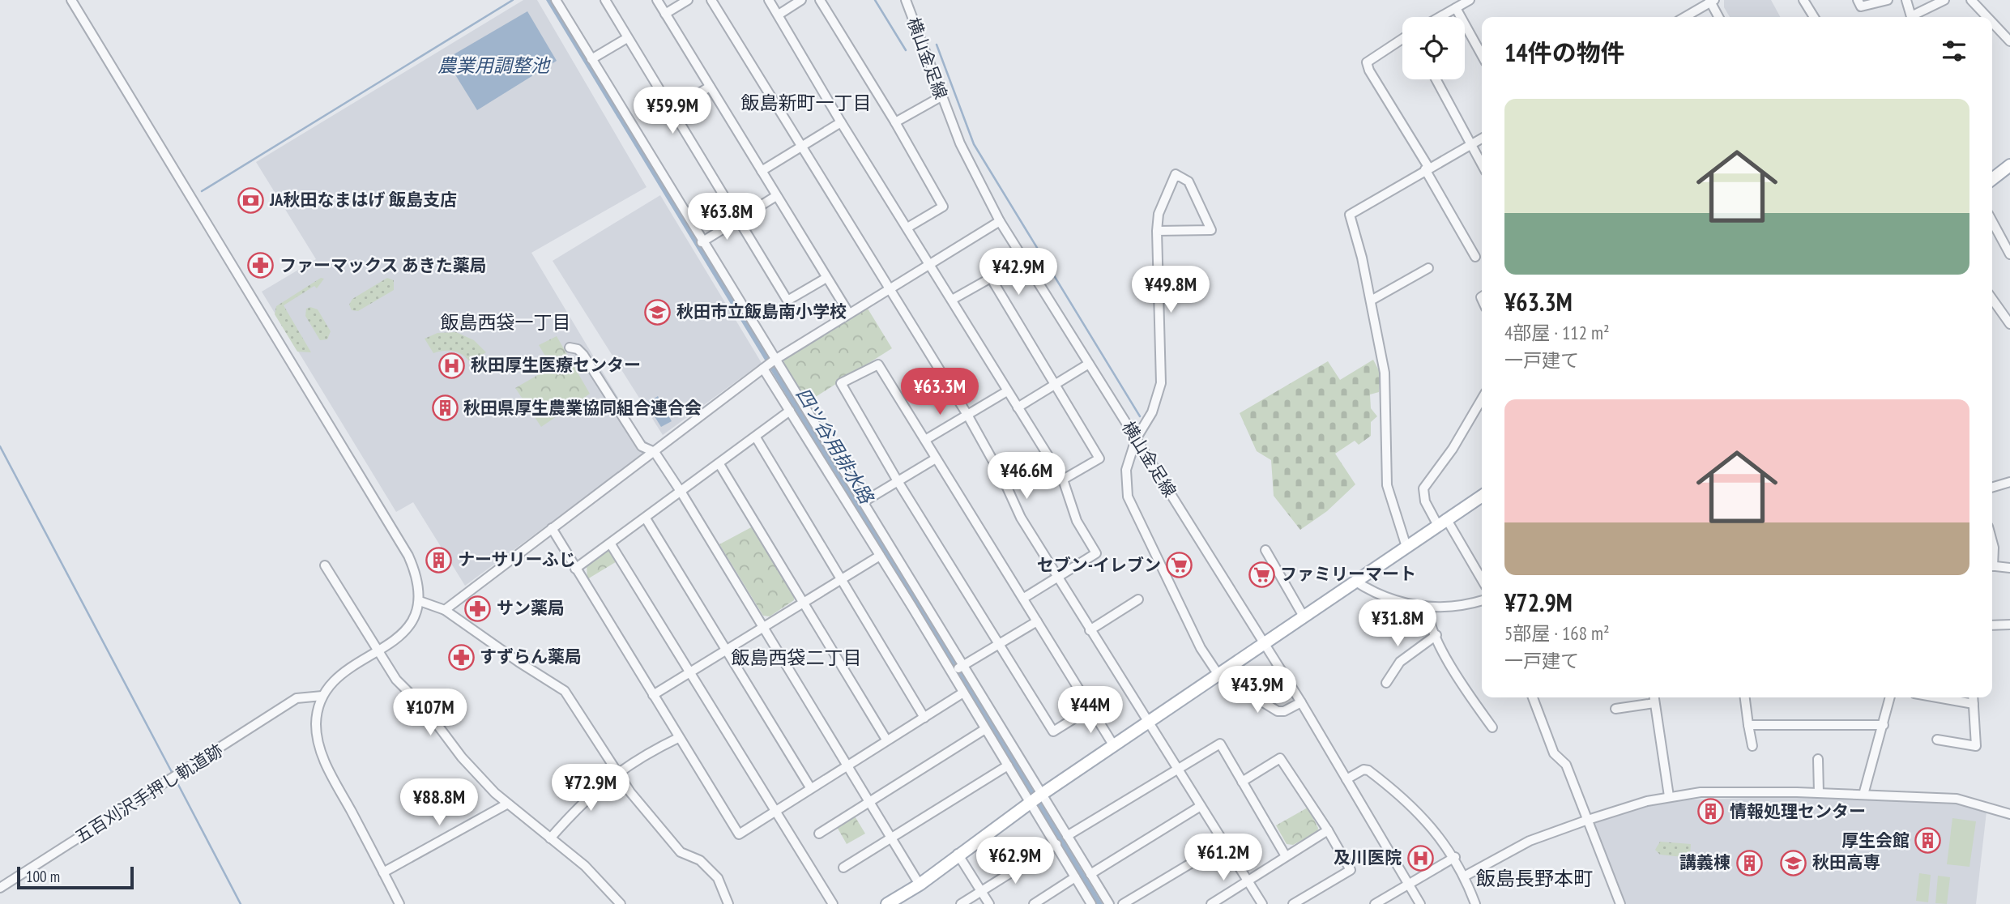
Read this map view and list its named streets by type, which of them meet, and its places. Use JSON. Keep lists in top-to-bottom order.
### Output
{
  "streets": {
    "street": ["横山金足線", "五百刈沢手押し軌道跡"]
  },
  "districts": [
    "飯島新町一丁目",
    "飯島西袋一丁目",
    "飯島西袋二丁目",
    "飯島長野本町"
  ],
  "water": ["農業用調整池", "四ツ谷用排水路"],
  "places": {
    "bank": ["JA秋田なまはげ 飯島支店"],
    "pharmacy": ["ファーマックス あきた薬局", "サン薬局", "すずらん薬局"],
    "school or university": ["秋田市立飯島南小学校", "秋田高専"],
    "hospital": ["秋田厚生医療センター", "及川医院"],
    "building": [
      "秋田県厚生農業協同組合連合会",
      "ナーサリーふじ",
      "情報処理センター",
      "厚生会館",
      "講義棟"
    ],
    "supermarket": ["セブン-イレブン", "ファミリーマート"]
  },
  "scale_bar": "100 m",
  "page": {
    "heading": "14件の物件",
    "list": [
      {
        "name": "¥63.3M",
        "note": "4部屋 · 112 m² · 一戸建て"
      },
      {
        "name": "¥72.9M",
        "note": "5部屋 · 168 m² · 一戸建て"
      }
    ],
    "price": [
      "¥59.9M",
      "¥63.8M",
      "¥42.9M",
      "¥49.8M",
      "¥63.3M",
      "¥46.6M",
      "¥31.8M",
      "¥43.9M",
      "¥44M",
      "¥107M",
      "¥72.9M",
      "¥88.8M",
      "¥61.2M",
      "¥62.9M"
    ],
    "scale": "100 m"
  }
}
